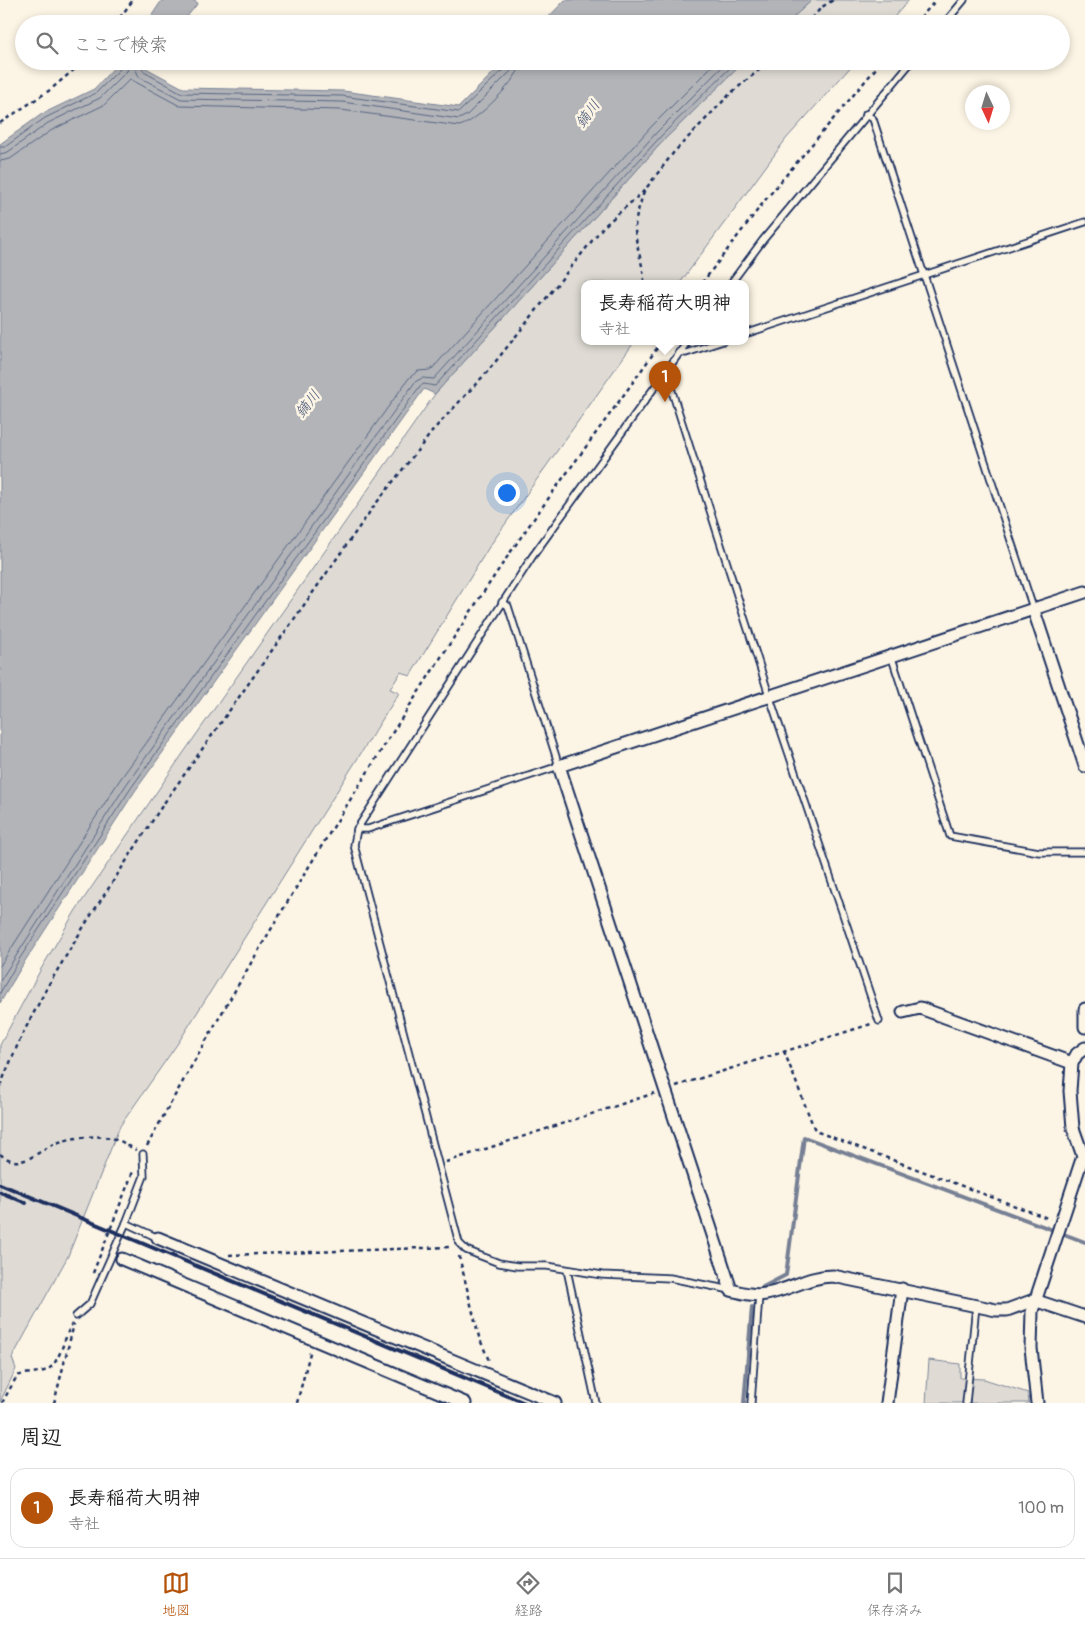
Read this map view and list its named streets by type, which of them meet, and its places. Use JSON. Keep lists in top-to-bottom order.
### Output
{
  "water": ["鏑川"],
  "north": "bottom",
  "page": {
    "search": "ここで検索",
    "popup": ["長寿稲荷大明神", "寺社"],
    "pins": "1",
    "heading": "周辺",
    "list": [
      {
        "mark": "1",
        "name": "長寿稲荷大明神",
        "note": "寺社",
        "value": "100 m"
      }
    ],
    "nav": ["地図", "経路", "保存済み"]
  }
}
